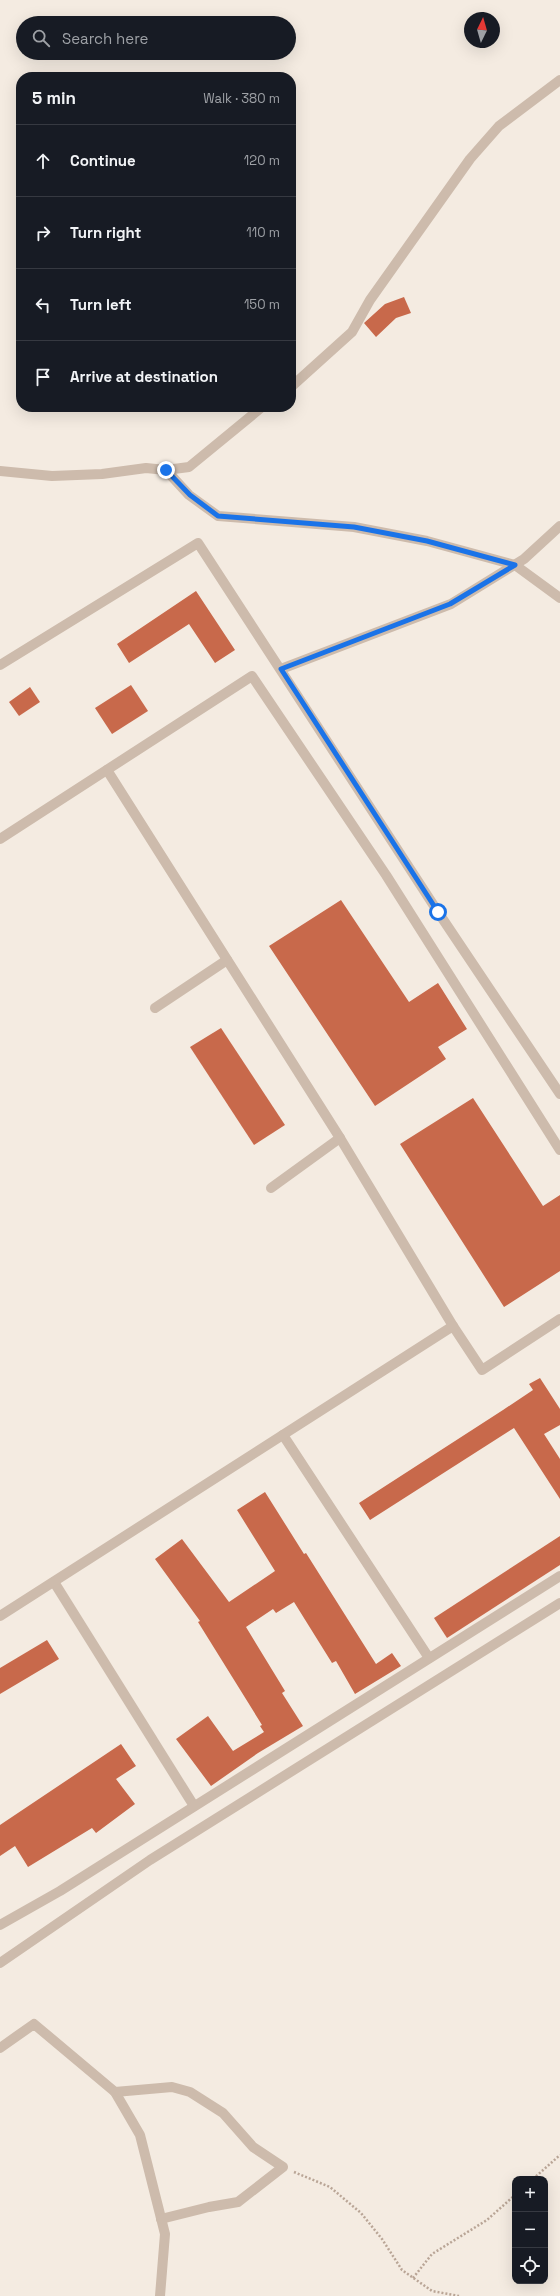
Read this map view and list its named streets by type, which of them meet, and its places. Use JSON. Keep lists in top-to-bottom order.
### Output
{
  "north": "top",
  "page": {
    "search": "Search here",
    "heading": ["5 min", "Walk · 380 m"],
    "list": [
      ["Continue", "120 m"],
      ["Turn right", "110 m"],
      ["Turn left", "150 m"],
      "Arrive at destination"
    ],
    "map_buttons": ["+", "−"]
  }
}
